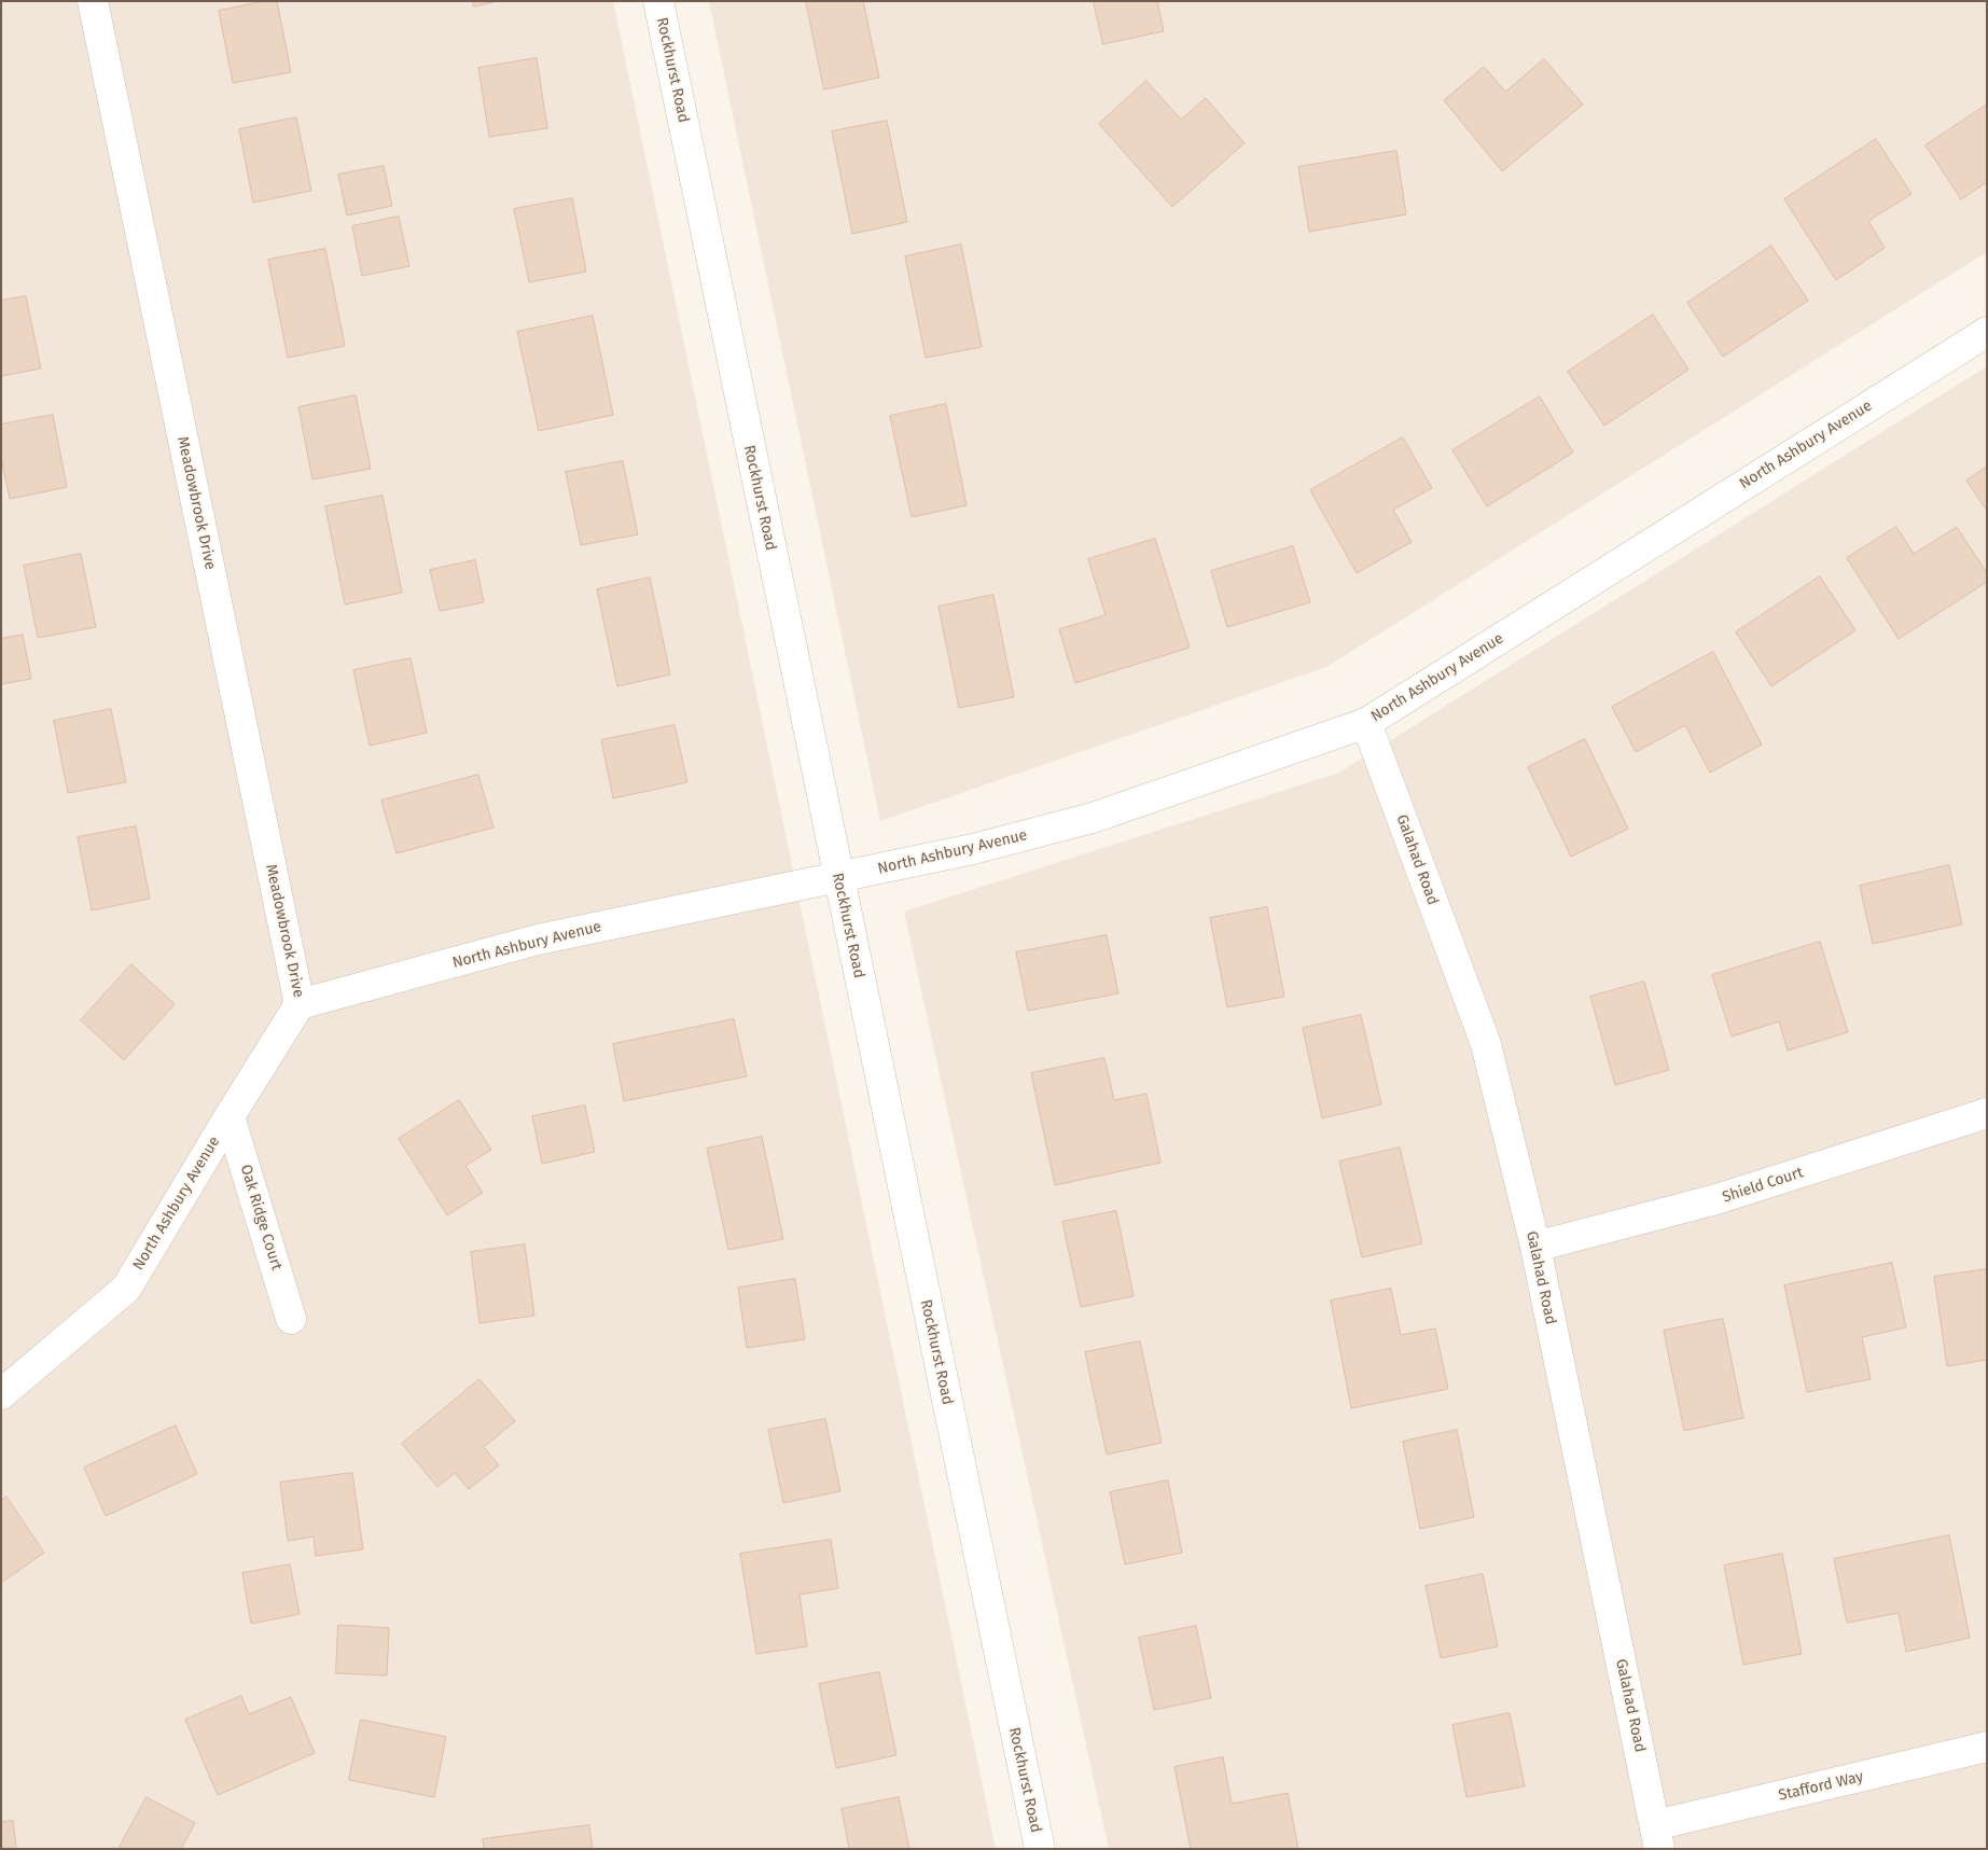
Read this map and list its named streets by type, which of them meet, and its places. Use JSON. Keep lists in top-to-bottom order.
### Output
{
  "streets": {
    "street": [
      "Rockhurst Road",
      "North Ashbury Avenue",
      "Meadowbrook Drive",
      "Galahad Road",
      "Shield Court",
      "Oak Ridge Court",
      "Stafford Way"
    ]
  },
  "crossings": [
    ["Rockhurst Road", "North Ashbury Avenue"],
    ["North Ashbury Avenue", "Meadowbrook Drive"],
    ["North Ashbury Avenue", "Galahad Road"],
    ["North Ashbury Avenue", "Oak Ridge Court"],
    ["Galahad Road", "Shield Court"],
    ["Galahad Road", "Stafford Way"]
  ]
}
